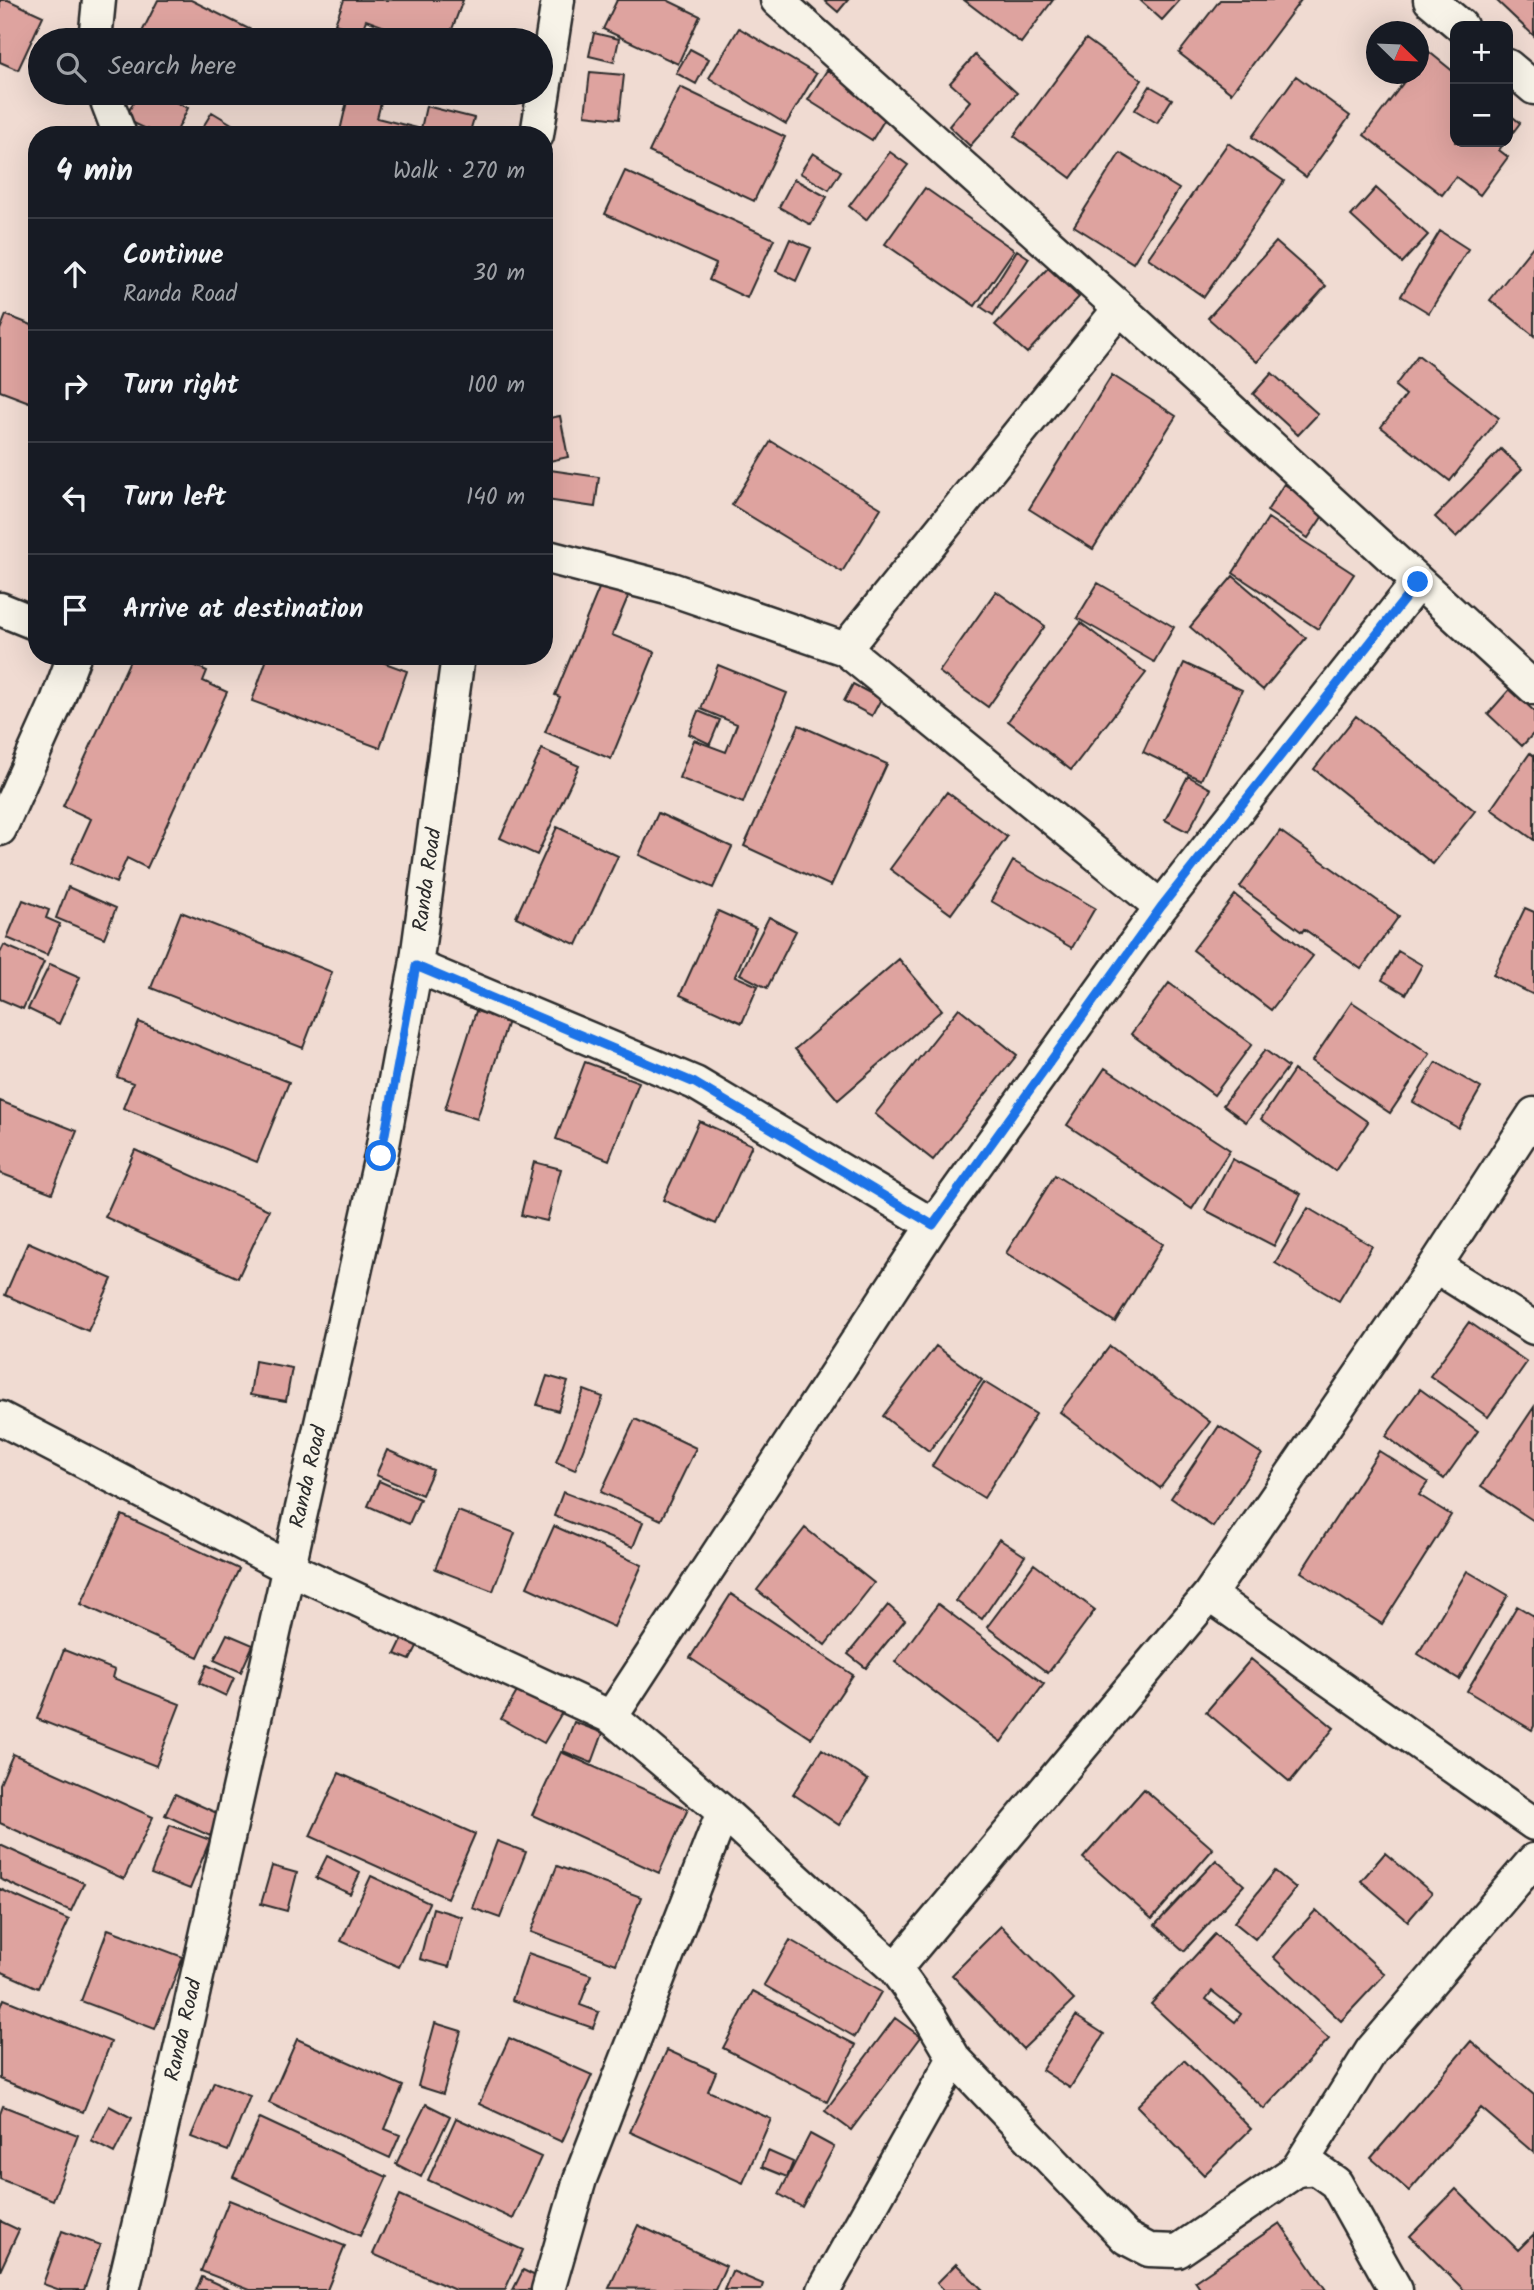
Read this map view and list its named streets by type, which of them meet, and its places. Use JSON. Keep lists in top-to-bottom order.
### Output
{
  "streets": {
    "street": ["Randa Road"]
  },
  "north": "bottom right",
  "page": {
    "map_buttons": ["+", "−"],
    "search": "Search here",
    "heading": ["4 min", "Walk · 270 m"],
    "list": [
      ["Continue", "Randa Road", "30 m"],
      ["Turn right", "100 m"],
      ["Turn left", "140 m"],
      "Arrive at destination"
    ]
  }
}
